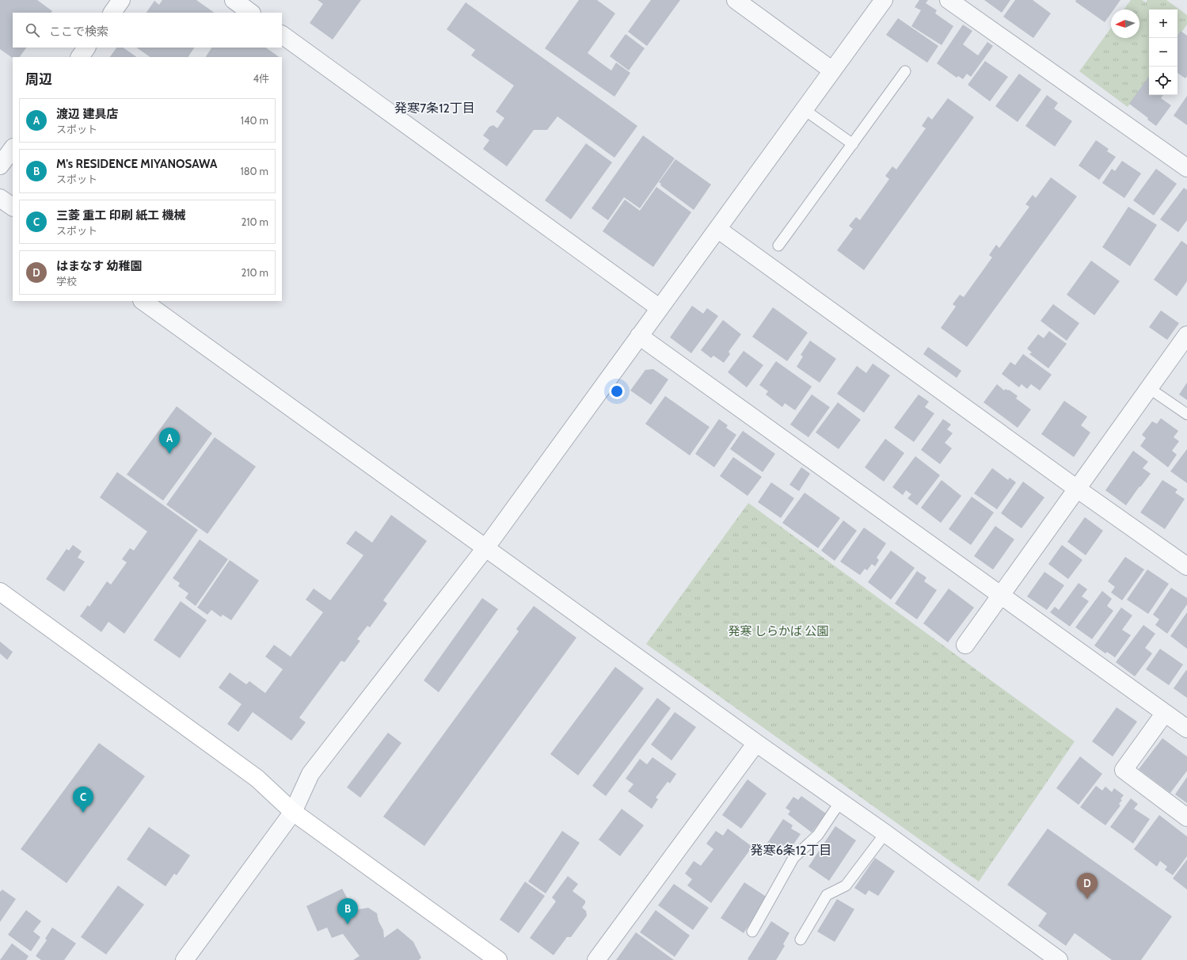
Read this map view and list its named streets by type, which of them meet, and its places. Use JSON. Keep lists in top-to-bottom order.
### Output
{
  "districts": ["発寒7条12丁目", "発寒6条12丁目"],
  "parks": ["発寒 しらかば 公園"],
  "north": "left",
  "page": {
    "map_buttons": ["+", "−"],
    "search": "ここで検索",
    "heading": ["周辺", "4件"],
    "list": [
      {
        "mark": "A",
        "name": "渡辺 建具店",
        "note": "スポット",
        "value": "140 m"
      },
      {
        "mark": "B",
        "name": "M's RESIDENCE MIYANOSAWA",
        "note": "スポット",
        "value": "180 m"
      },
      {
        "mark": "C",
        "name": "三菱 重工 印刷 紙工 機械",
        "note": "スポット",
        "value": "210 m"
      },
      {
        "mark": "D",
        "name": "はまなす 幼稚園",
        "note": "学校",
        "value": "210 m"
      }
    ],
    "pins": [
      "A",
      "C",
      "D",
      "B"
    ]
  }
}
